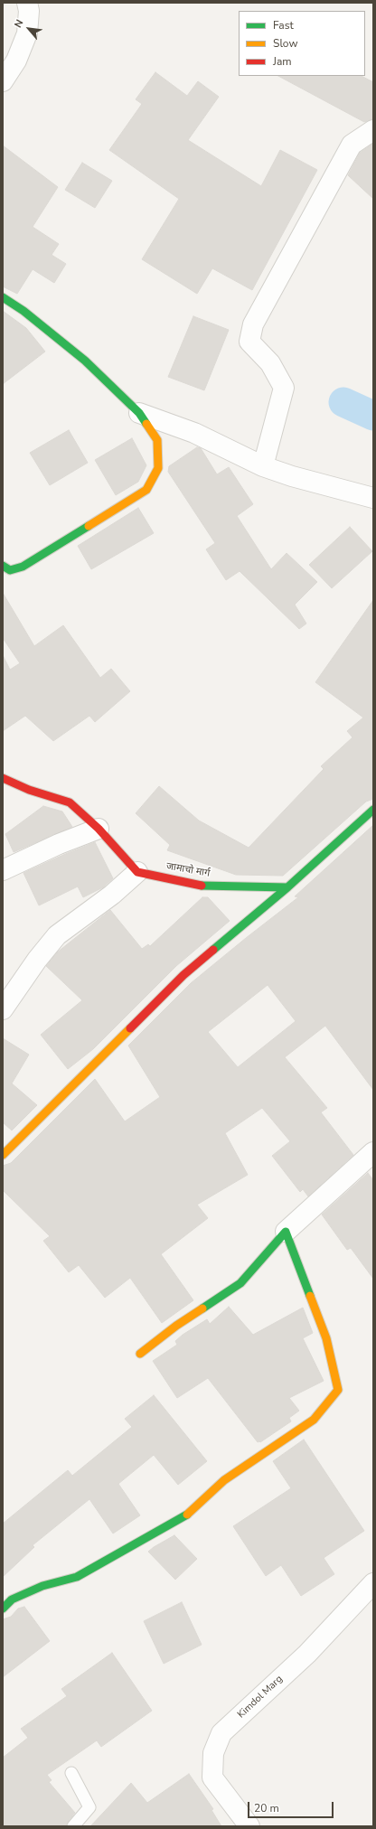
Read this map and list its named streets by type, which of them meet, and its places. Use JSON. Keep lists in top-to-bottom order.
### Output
{
  "streets": {
    "street": ["जामाचो मार्ग", "Kimdol Marg"]
  },
  "legend": ["Fast", "Slow", "Jam"],
  "scale_bar": "20 m",
  "north": "top left"
}
